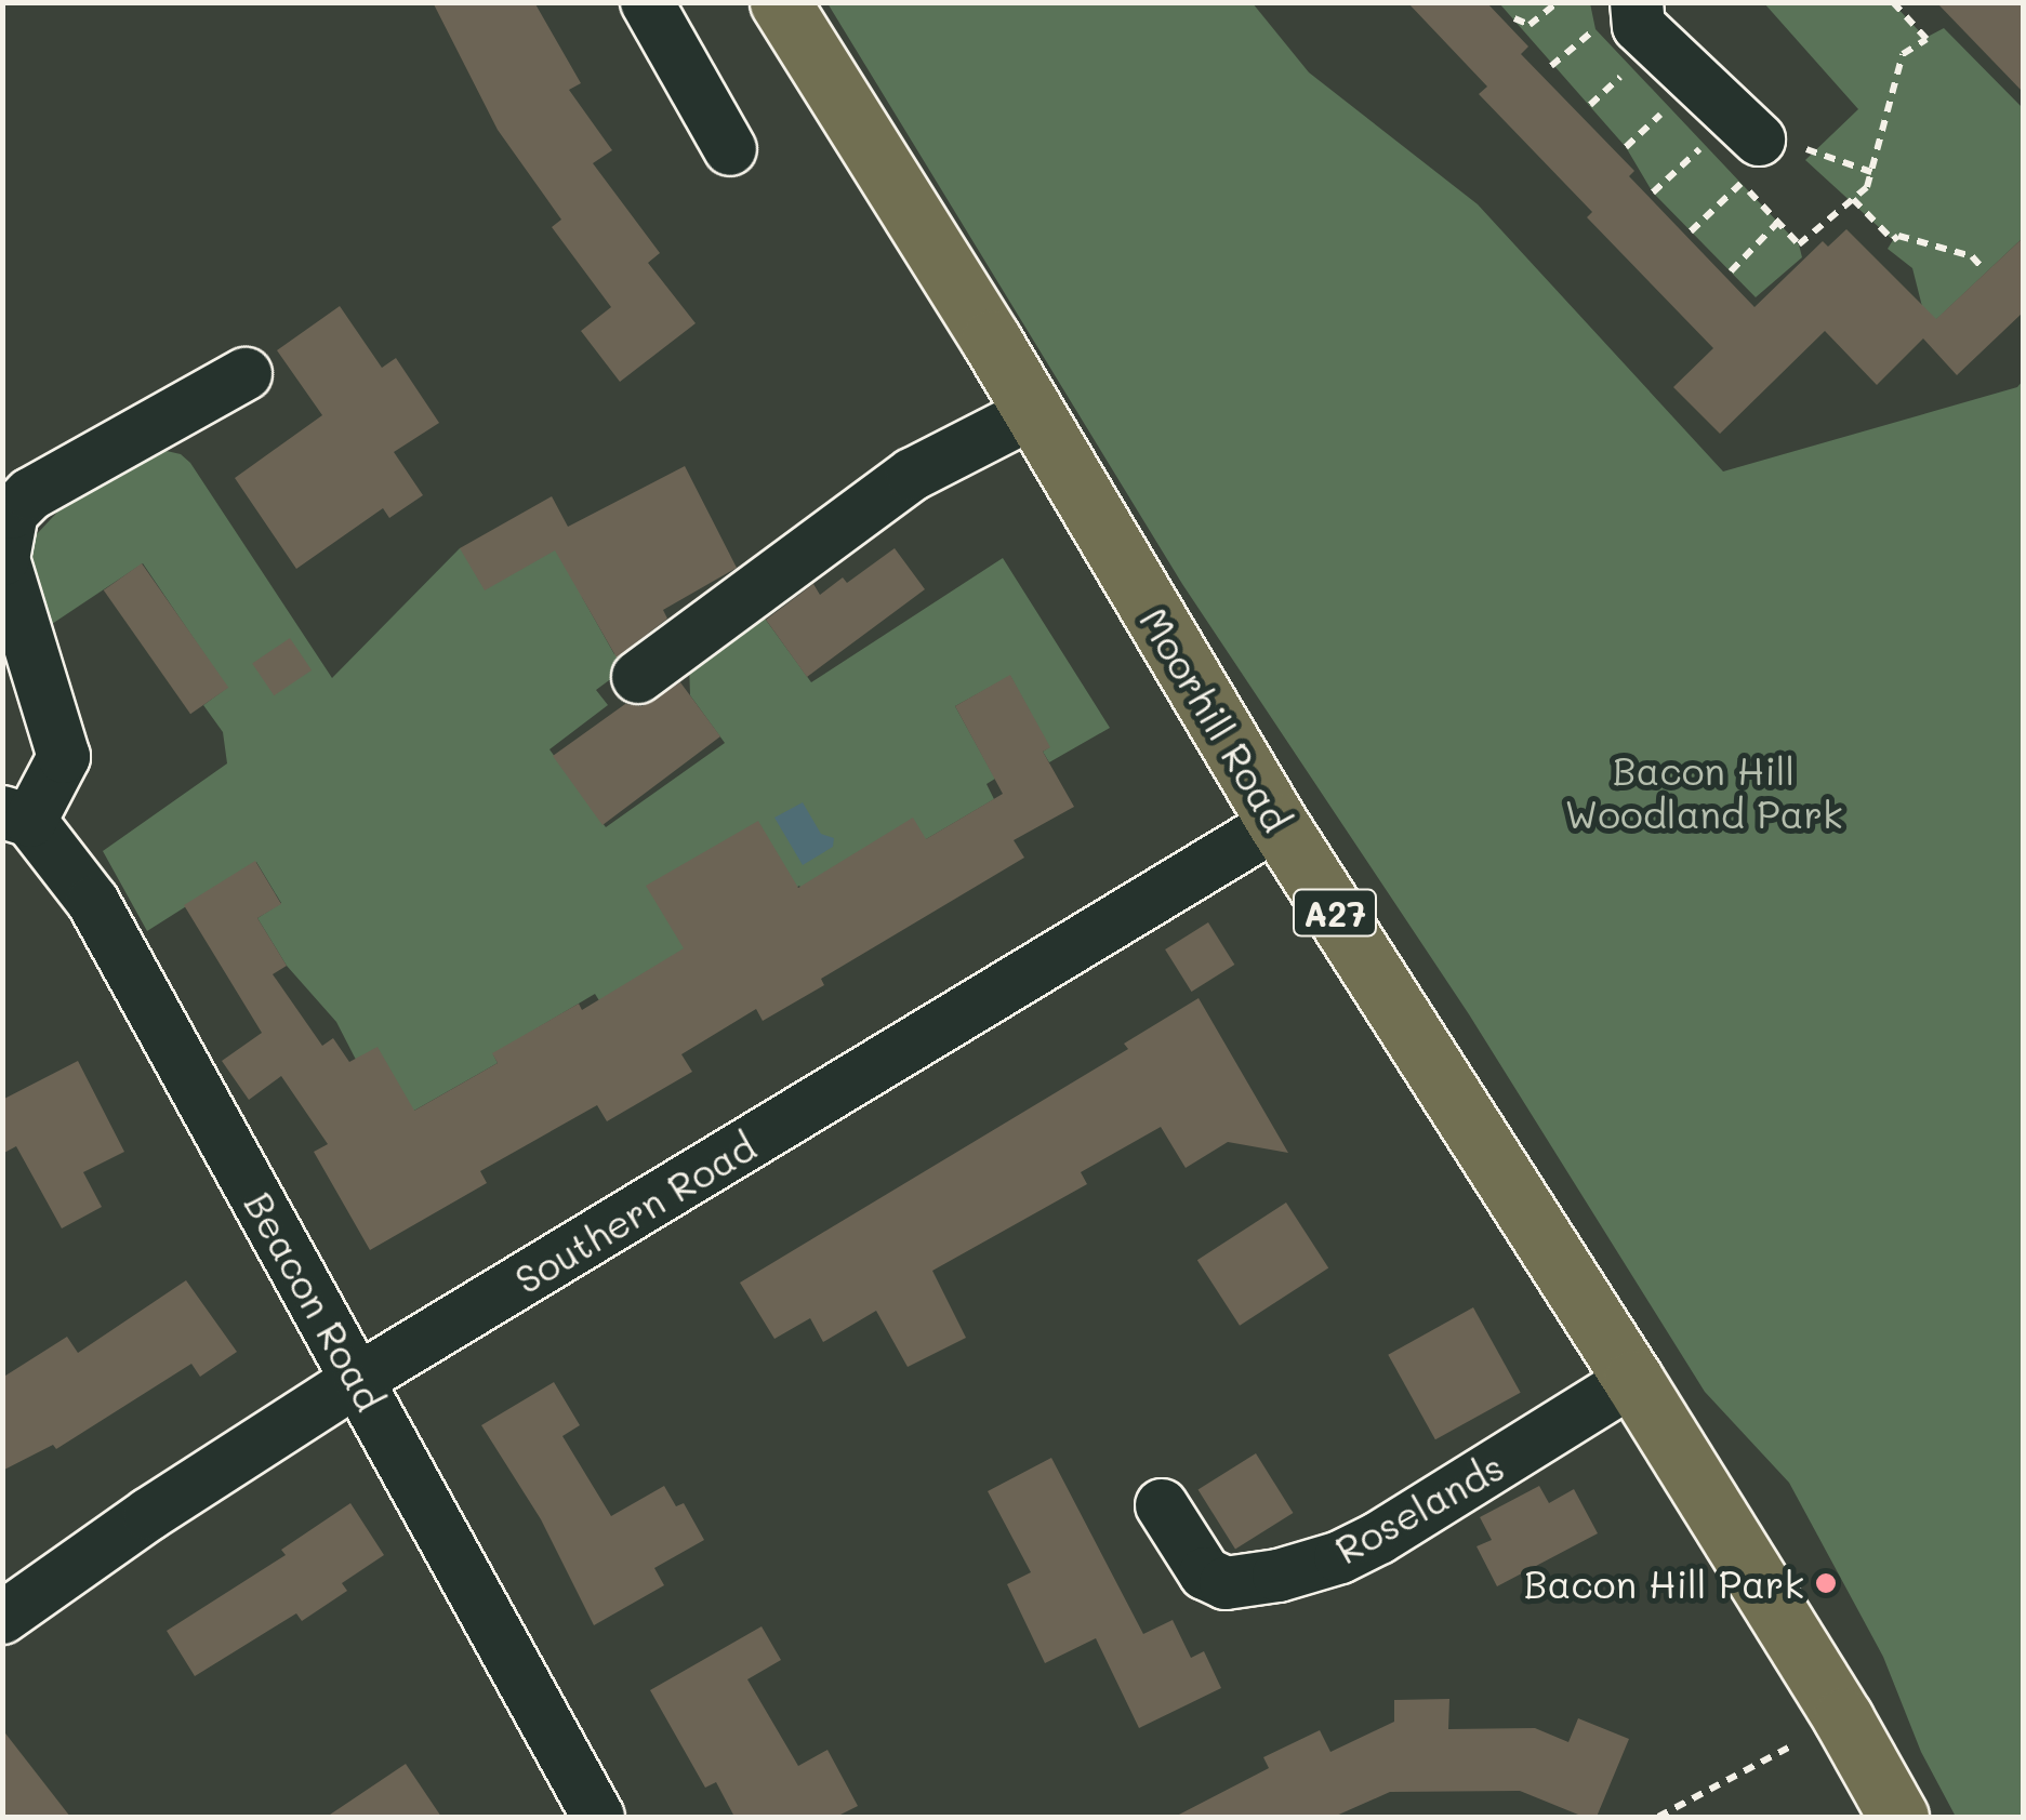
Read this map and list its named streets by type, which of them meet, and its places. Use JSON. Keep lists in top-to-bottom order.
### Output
{
  "streets": {
    "main road": ["Moorhill Road", "A27"],
    "street": ["Southern Road", "Beacon Road", "Roselands"]
  },
  "crossings": [
    ["Moorhill Road", "Southern Road"],
    ["Moorhill Road", "Roselands"],
    ["Southern Road", "Beacon Road"]
  ],
  "parks": ["Bacon Hill Woodland Park"],
  "places": ["Bacon Hill Park"]
}
